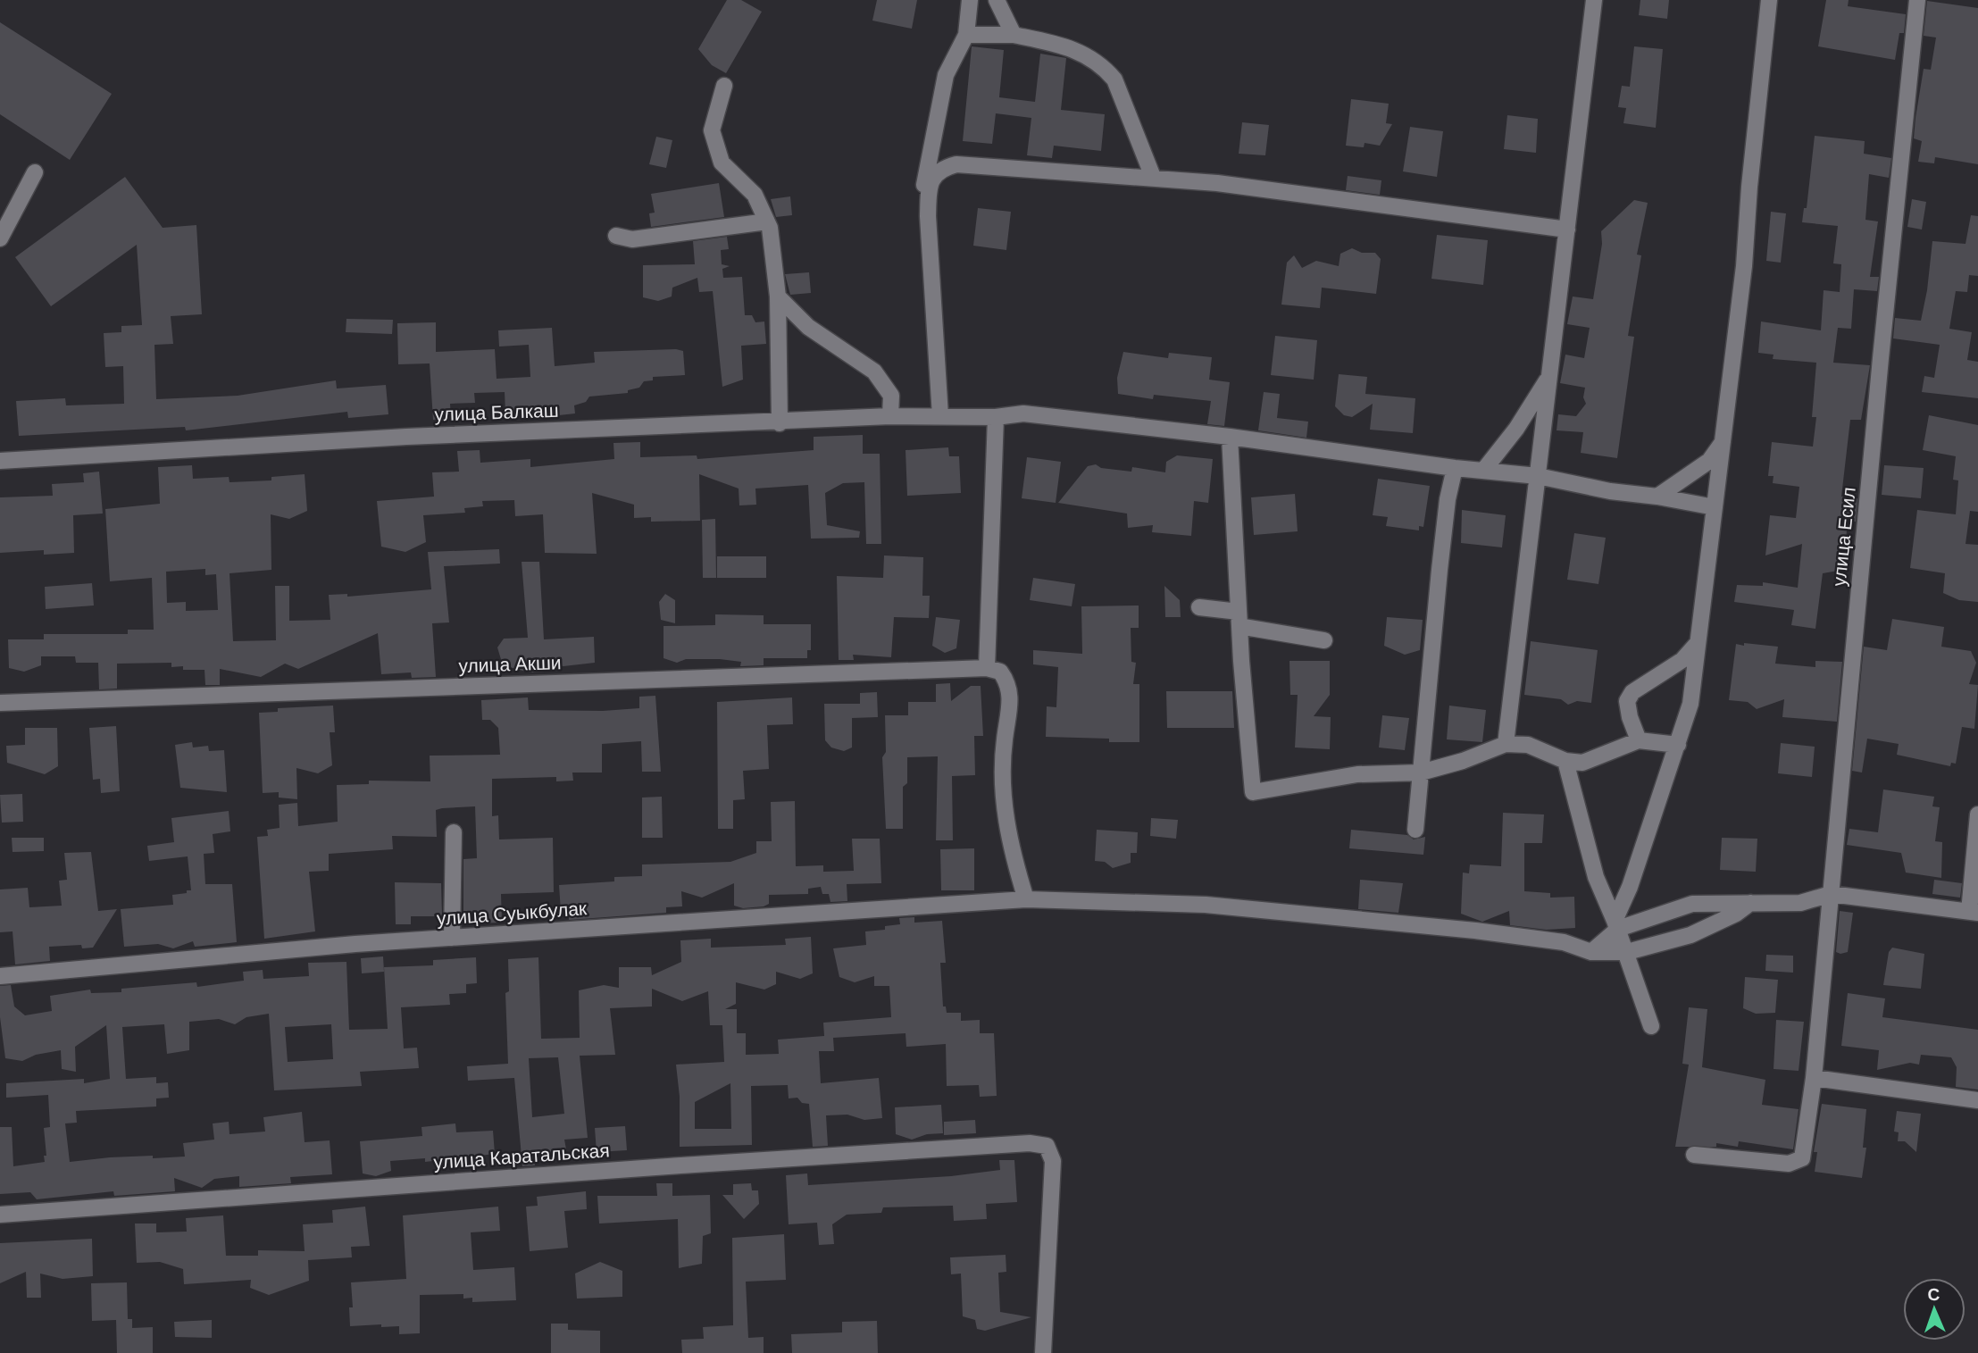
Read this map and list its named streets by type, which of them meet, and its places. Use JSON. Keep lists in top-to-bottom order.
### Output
{
  "streets": {
    "street": [
      "улица Балкаш",
      "улица Есил",
      "улица Акши",
      "улица Суыкбулак",
      "улица Каратальская"
    ]
  },
  "north": "top"
}
